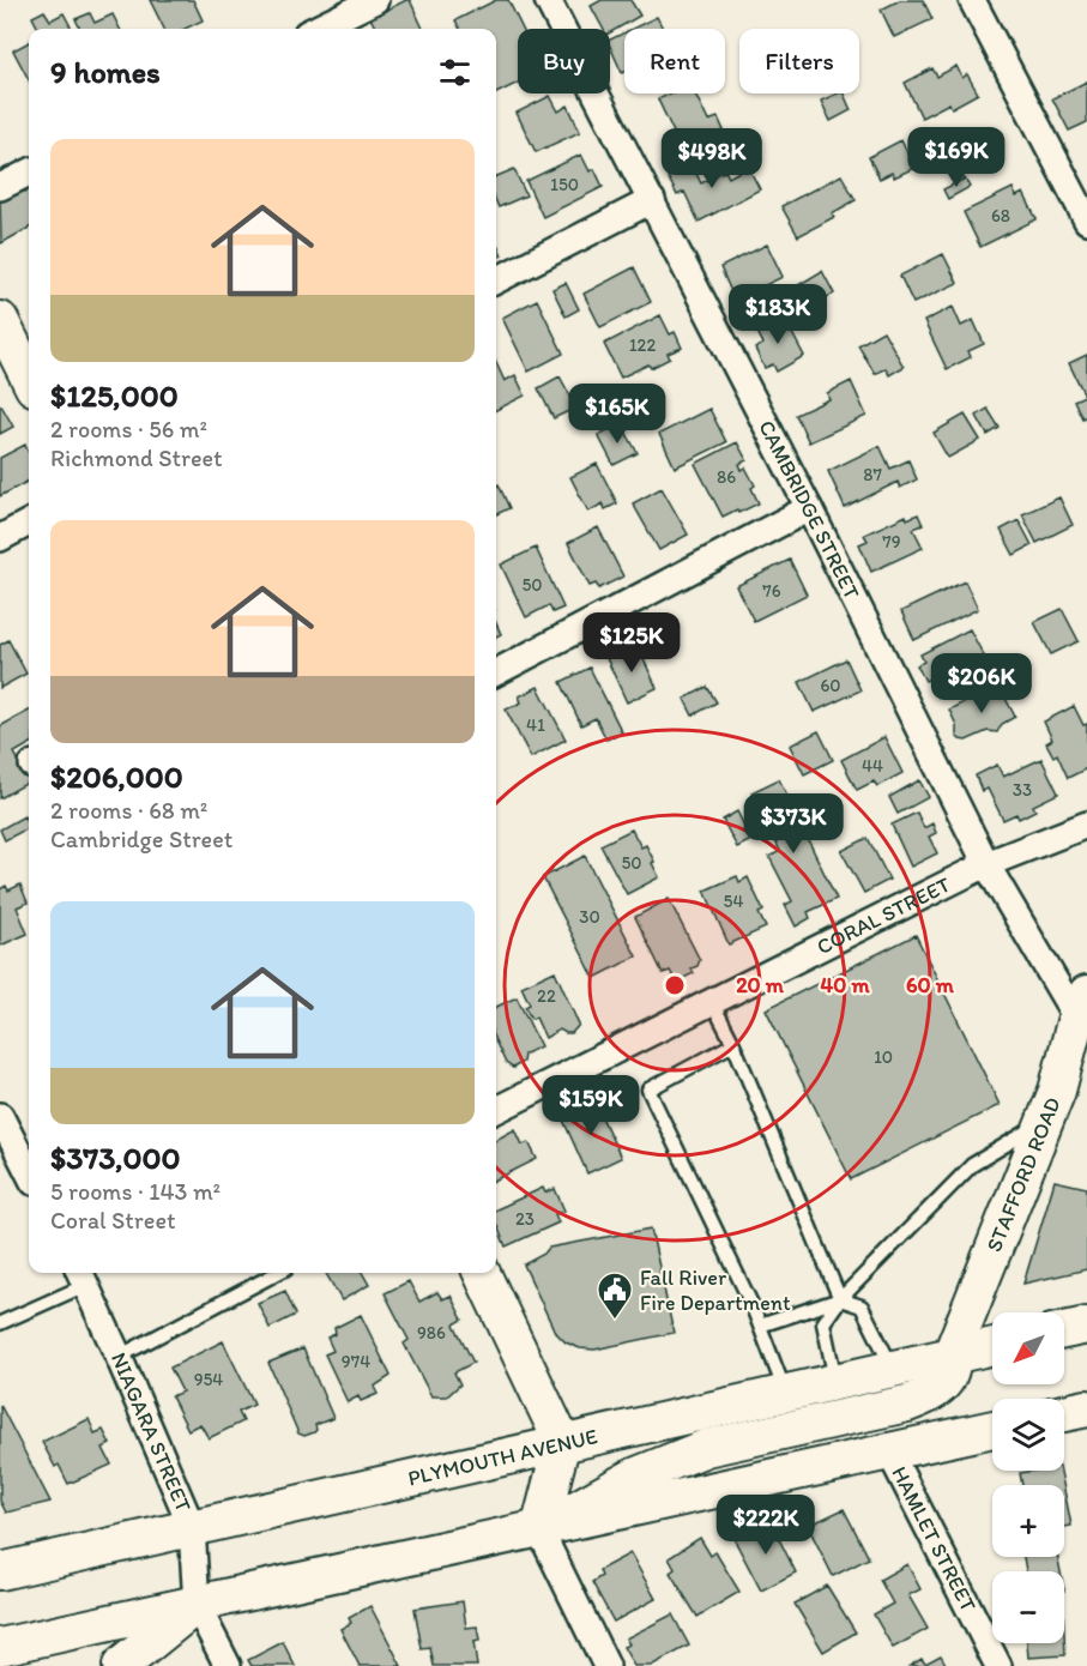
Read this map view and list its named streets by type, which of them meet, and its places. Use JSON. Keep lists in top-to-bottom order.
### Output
{
  "streets": {
    "main road": ["STAFFORD ROAD", "PLYMOUTH AVENUE"],
    "street": [
      "CAMBRIDGE STREET",
      "CORAL STREET",
      "NIAGARA STREET",
      "HAMLET STREET"
    ]
  },
  "crossings": [
    ["CAMBRIDGE STREET", "CORAL STREET"],
    ["CAMBRIDGE STREET", "STAFFORD ROAD"],
    ["STAFFORD ROAD", "PLYMOUTH AVENUE"],
    ["NIAGARA STREET", "PLYMOUTH AVENUE"]
  ],
  "places": {
    "public building": ["Fall River Fire Department"]
  },
  "house_numbers": [
    "150",
    "68",
    "122",
    "87",
    "86",
    "79",
    "50",
    "76",
    "60",
    "41",
    "44",
    "33",
    "50",
    "54",
    "30",
    "22",
    "10",
    "23",
    "986",
    "974",
    "954"
  ],
  "north": "bottom left",
  "page": {
    "chip": ["Buy", "Rent", "Filters"],
    "heading": "9 homes",
    "list": [
      {
        "name": "$125,000",
        "note": "2 rooms · 56 m² · Richmond Street"
      },
      {
        "name": "$206,000",
        "note": "2 rooms · 68 m² · Cambridge Street"
      },
      {
        "name": "$373,000",
        "note": "5 rooms · 143 m² · Coral Street"
      }
    ],
    "price": [
      "$169K",
      "$498K",
      "$183K",
      "$165K",
      "$125K",
      "$206K",
      "$373K",
      "$159K",
      "$222K"
    ],
    "map_buttons": ["+", "−"]
  },
  "rings": ["20 m", "40 m", "60 m"]
}
